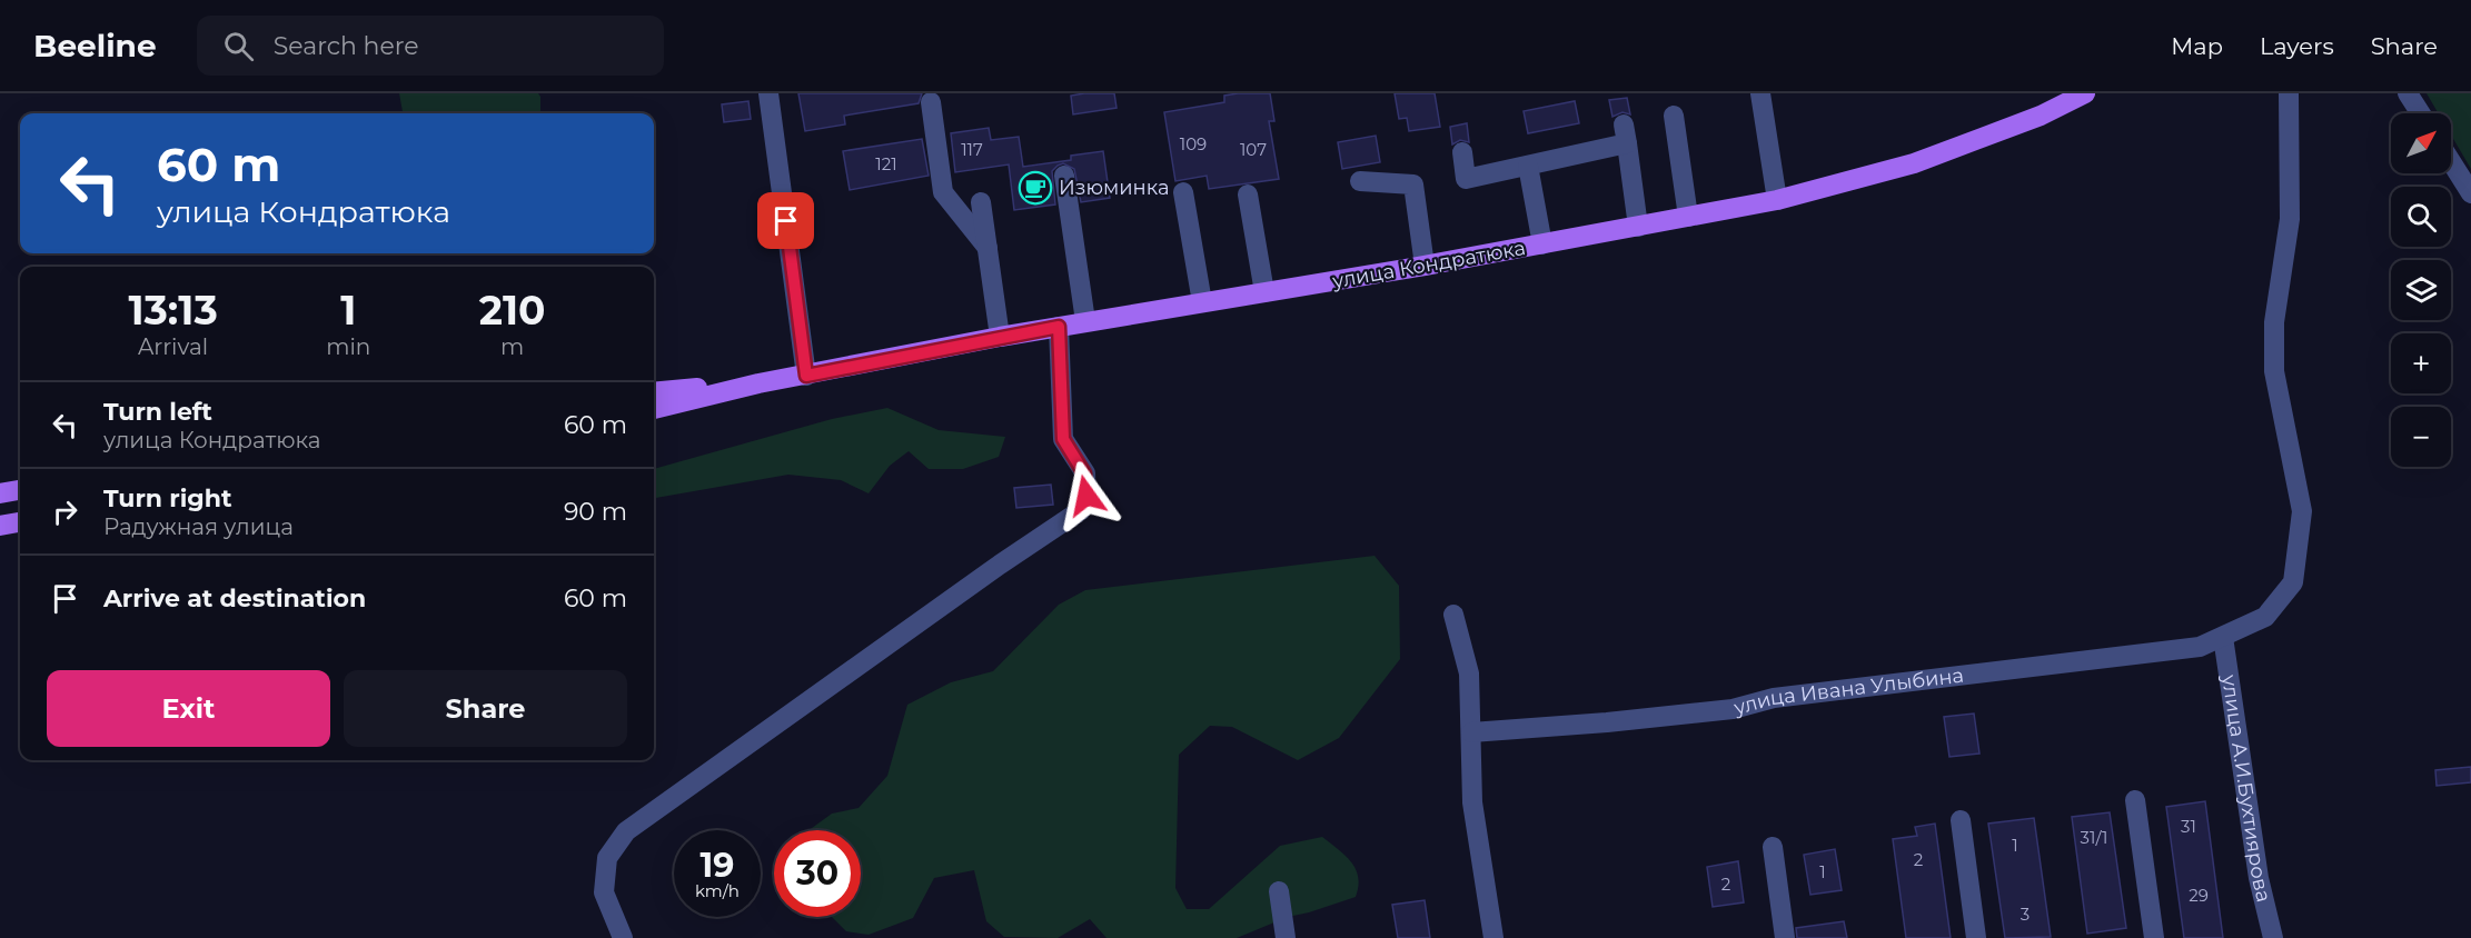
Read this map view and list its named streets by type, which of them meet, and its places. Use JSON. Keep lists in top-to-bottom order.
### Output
{
  "streets": {
    "main road": ["улица Кондратюка"],
    "street": ["улица Ивана Улыбина", "улица А.И.Бухтиярова"]
  },
  "crossings": [
    ["улица Ивана Улыбина", "улица А.И.Бухтиярова"]
  ],
  "places": {
    "cafe": ["Изюминка"]
  },
  "house_numbers": [
    "109",
    "117",
    "107",
    "121",
    "31",
    "31/1",
    "1",
    "2",
    "1",
    "2",
    "29",
    "3"
  ],
  "north": "top right",
  "page": {
    "header": "Beeline",
    "search": "Search here",
    "nav": ["Map", "Layers", "Share"],
    "map_buttons": ["+", "−"],
    "turn": ["60 m", "улица Кондратюка"],
    "eta": [
      "13:13",
      "Arrival",
      "1",
      "min",
      "210",
      "m"
    ],
    "list": [
      {
        "name": "Turn left",
        "note": "улица Кондратюка",
        "value": "60 m"
      },
      {
        "name": "Turn right",
        "note": "Радужная улица",
        "value": "90 m"
      },
      {
        "name": "Arrive at destination",
        "value": "60 m"
      }
    ],
    "buttons": ["Exit", "Share"],
    "speed": "19 km/h",
    "limit": "30"
  }
}
